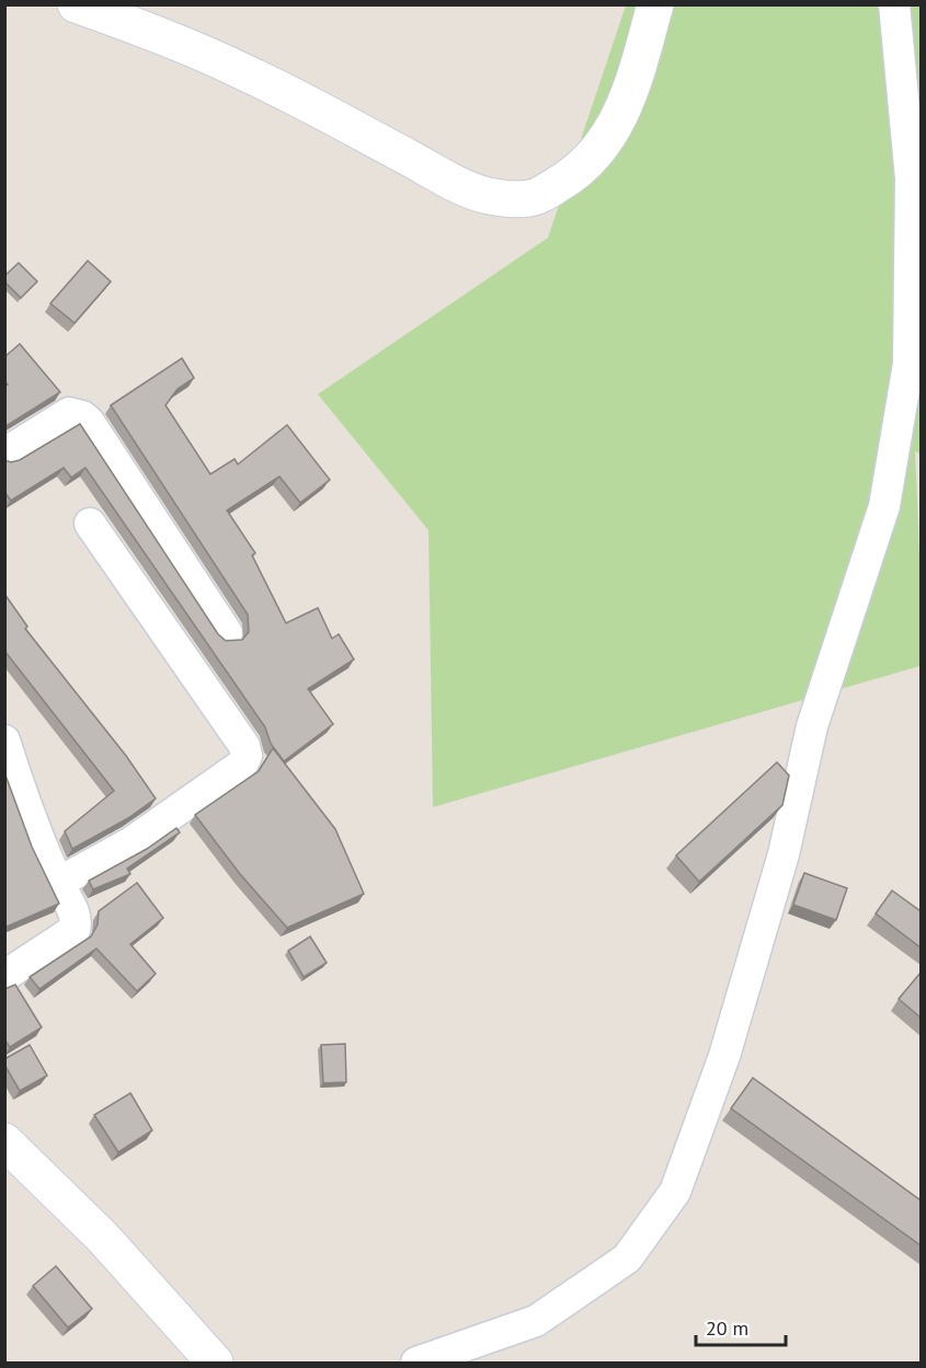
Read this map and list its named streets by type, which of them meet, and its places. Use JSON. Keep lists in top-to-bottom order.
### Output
{
  "scale_bar": "20 m"
}
